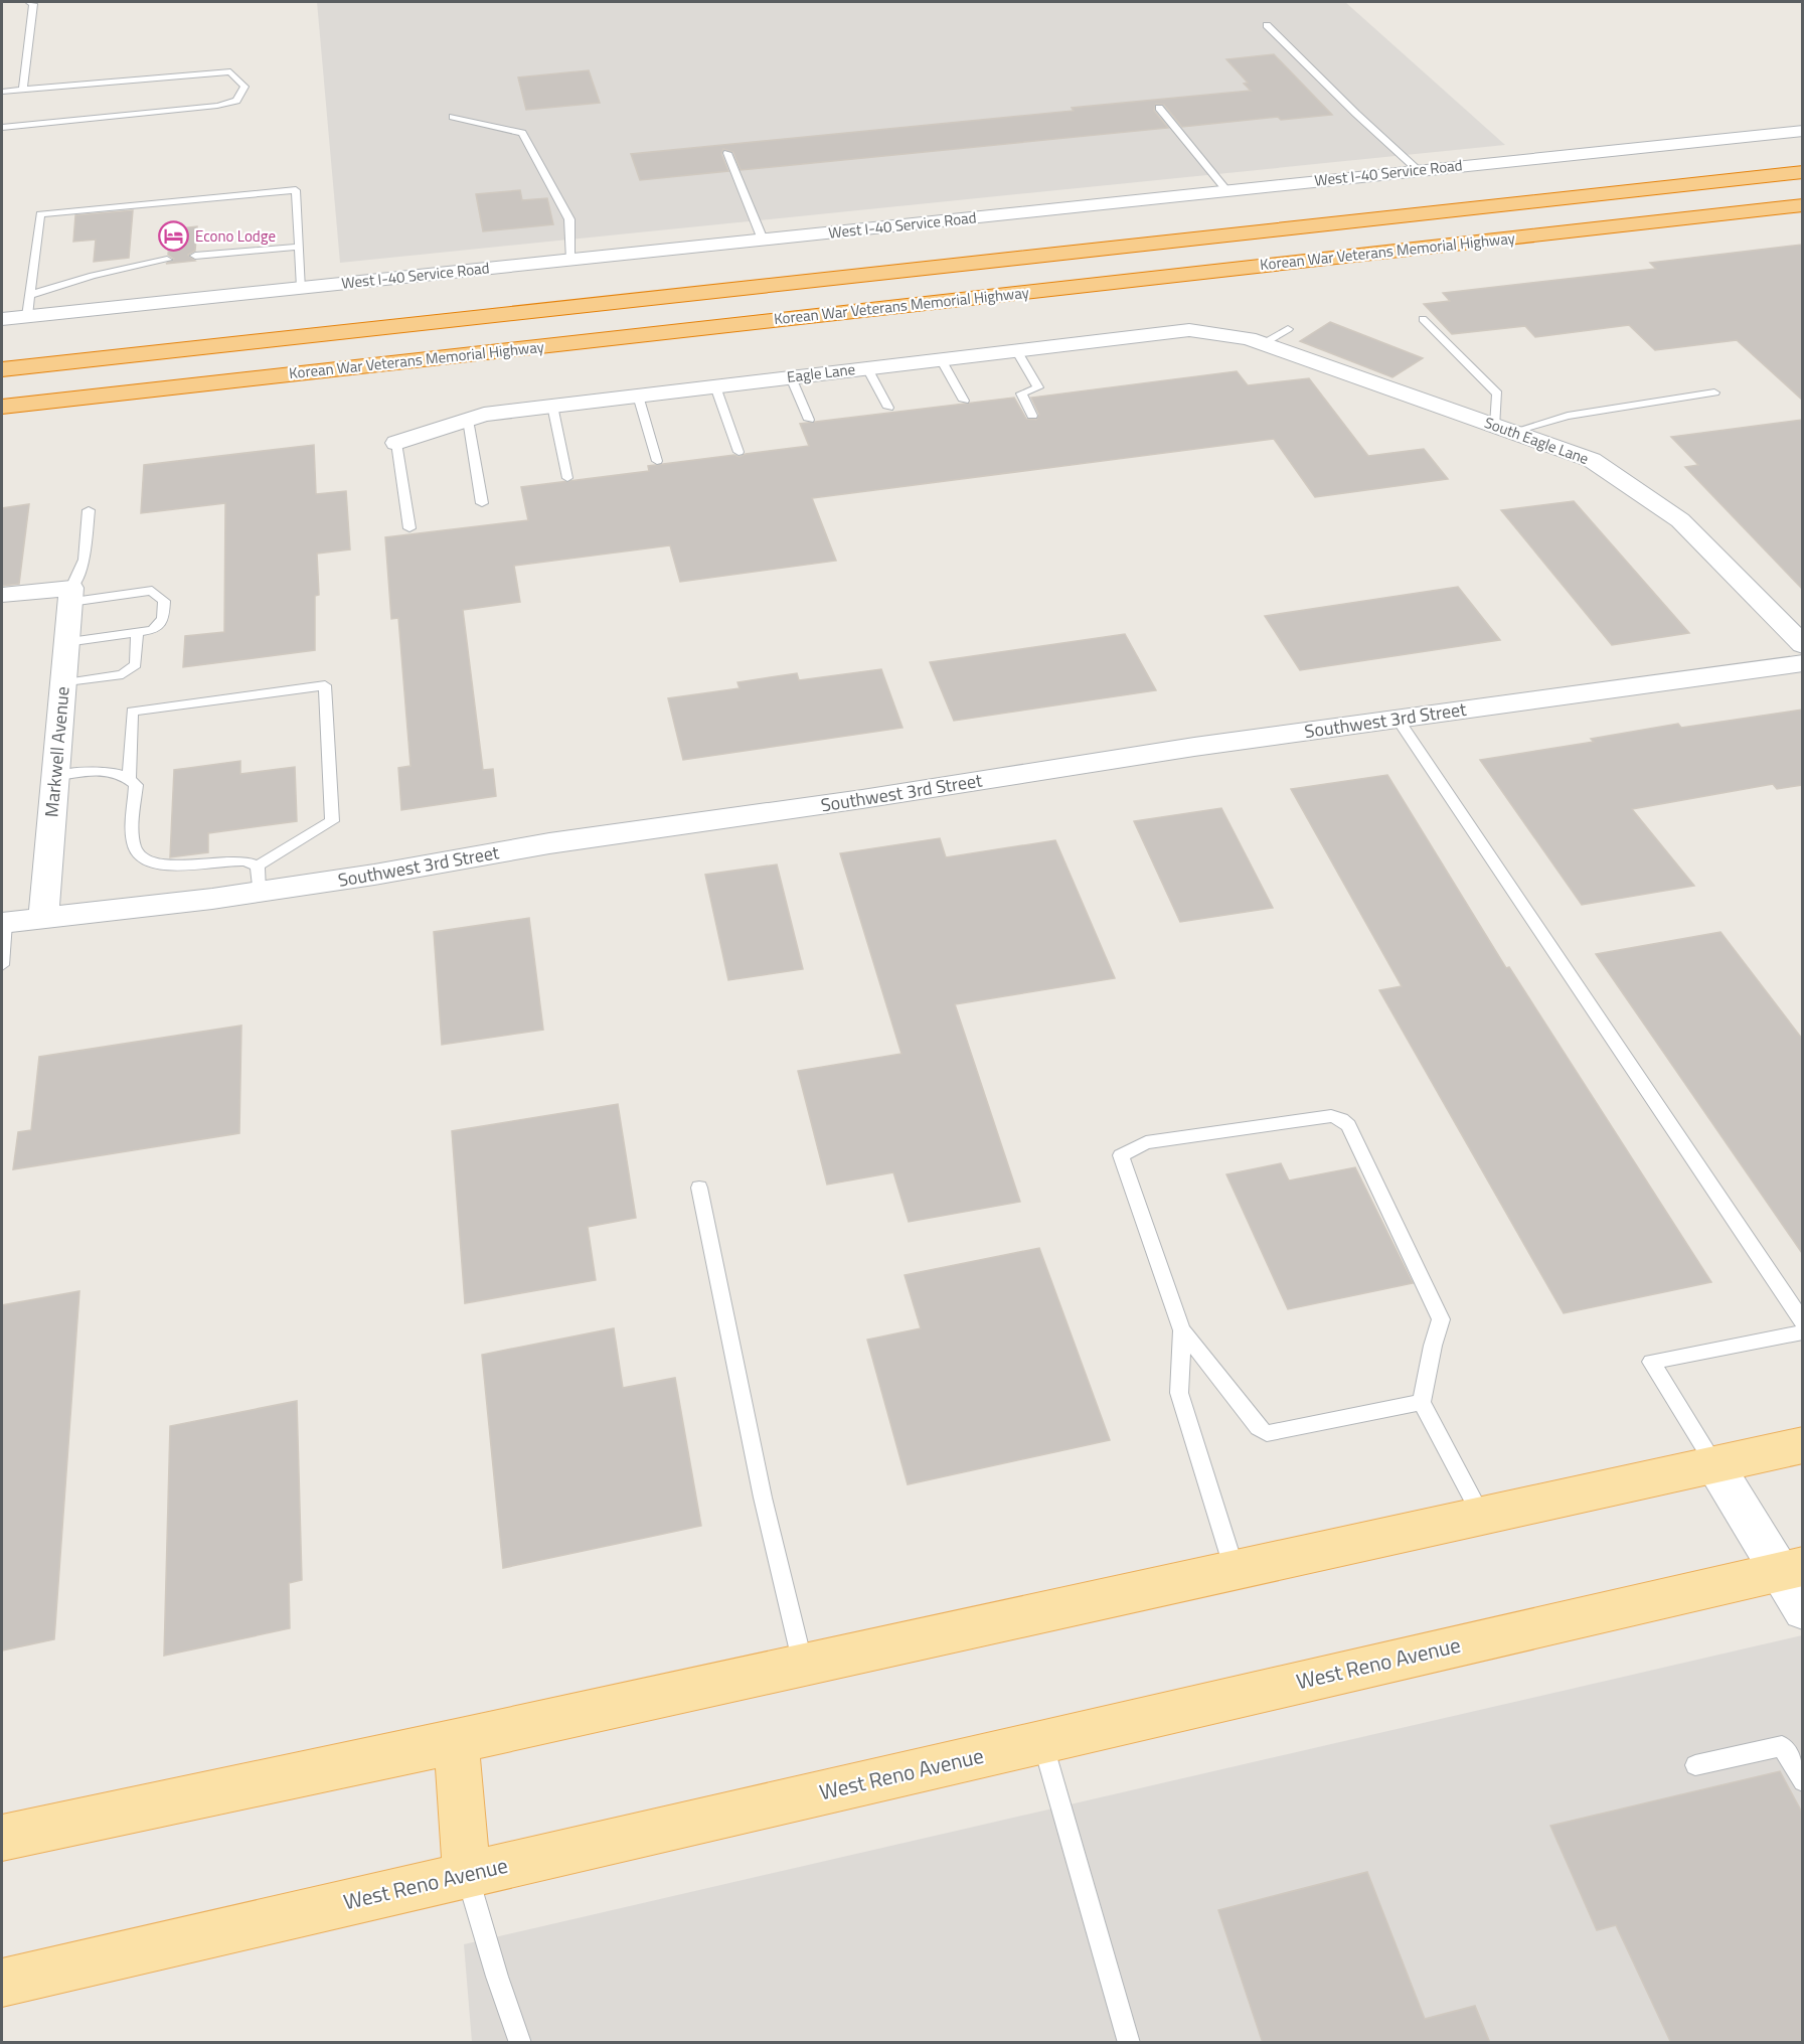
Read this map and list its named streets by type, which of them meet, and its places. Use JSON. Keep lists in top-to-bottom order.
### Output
{
  "streets": {
    "highway": ["Korean War Veterans Memorial Highway"],
    "main road": ["West Reno Avenue"],
    "street": [
      "West I-40 Service Road",
      "Eagle Lane",
      "South Eagle Lane",
      "Southwest 3rd Street",
      "Markwell Avenue"
    ]
  },
  "crossings": [
    ["Eagle Lane", "South Eagle Lane"],
    ["Southwest 3rd Street", "Markwell Avenue"]
  ],
  "places": {
    "hotel": ["Econo Lodge"]
  }
}
